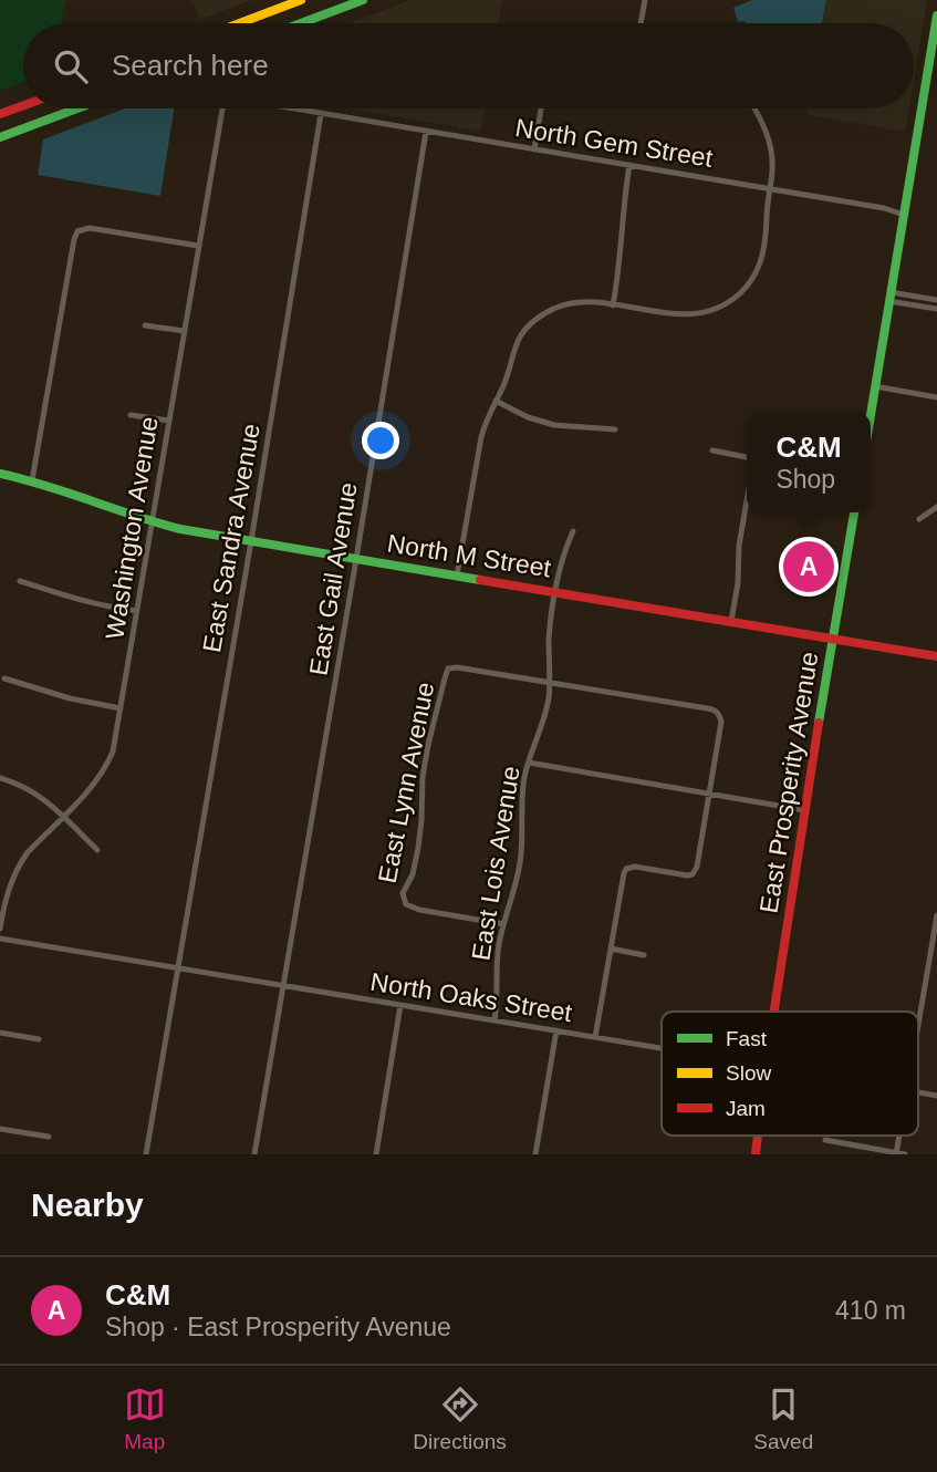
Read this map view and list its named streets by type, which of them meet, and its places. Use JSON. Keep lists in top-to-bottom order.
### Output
{
  "streets": {
    "main road": ["North M Street", "East Prosperity Avenue"],
    "street": [
      "North Gem Street",
      "Washington Avenue",
      "East Sandra Avenue",
      "East Gail Avenue",
      "East Lynn Avenue",
      "East Lois Avenue",
      "North Oaks Street"
    ]
  },
  "crossings": [
    ["North Gem Street", "East Sandra Avenue"],
    ["North Gem Street", "East Gail Avenue"],
    ["Washington Avenue", "North M Street"],
    ["East Sandra Avenue", "North M Street"],
    ["East Sandra Avenue", "North Oaks Street"],
    ["North M Street", "East Gail Avenue"],
    ["North M Street", "East Prosperity Avenue"],
    ["North M Street", "East Lois Avenue"],
    ["East Gail Avenue", "North Oaks Street"],
    ["East Lynn Avenue", "East Lois Avenue"],
    ["East Lois Avenue", "North Oaks Street"]
  ],
  "legend": ["Fast", "Slow", "Jam"],
  "page": {
    "search": "Search here",
    "popup": ["C&M", "Shop"],
    "pins": "A",
    "heading": "Nearby",
    "list": [
      {
        "mark": "A",
        "name": "C&M",
        "note": "Shop · East Prosperity Avenue",
        "value": "410 m"
      }
    ],
    "nav": ["Map", "Directions", "Saved"]
  }
}
